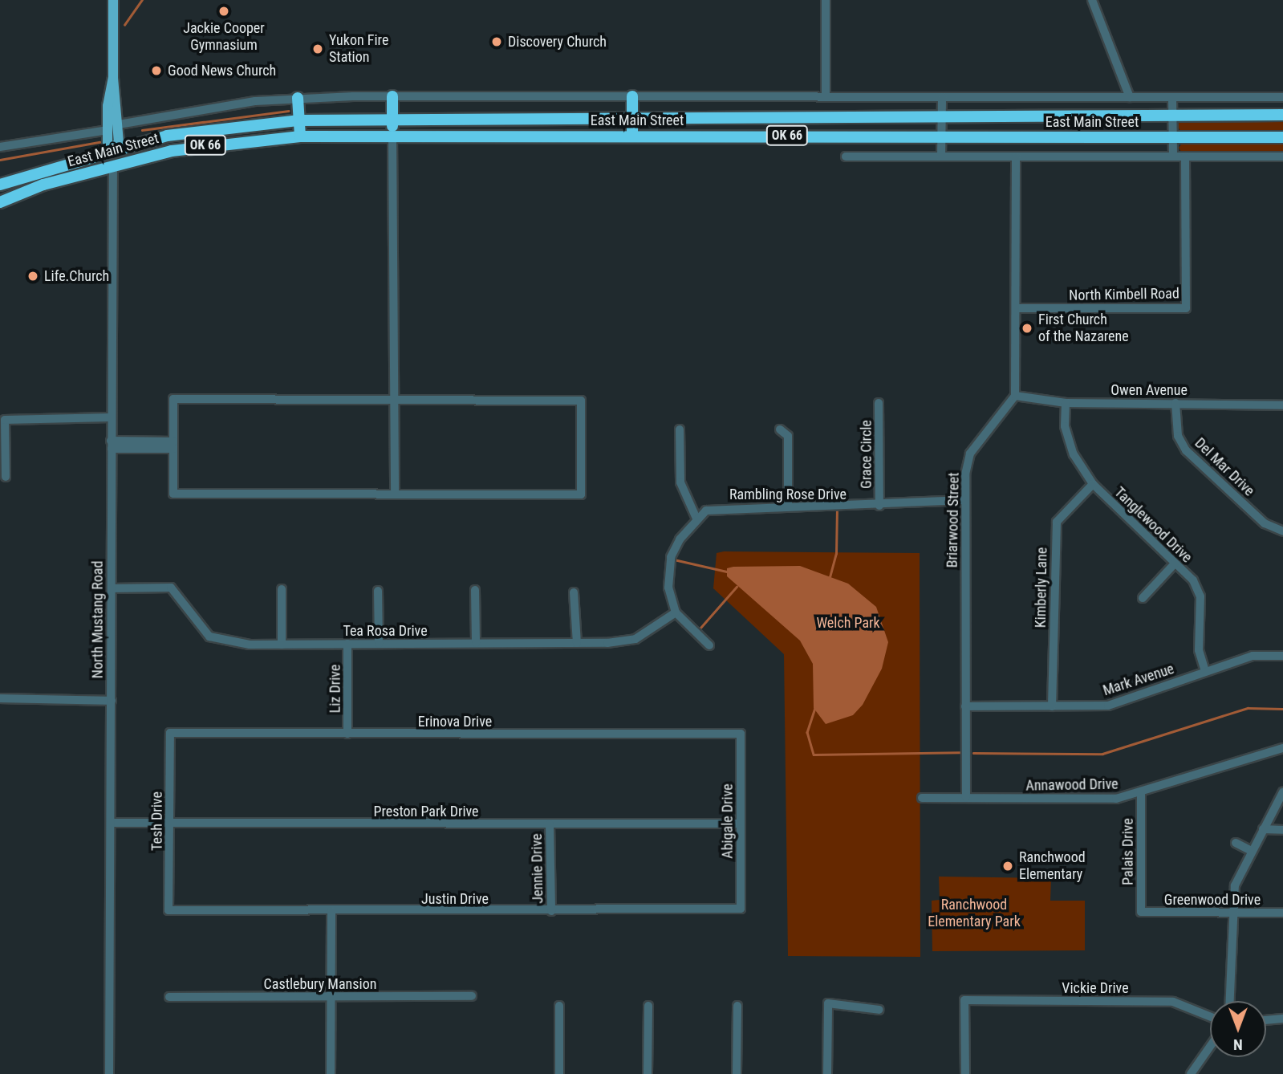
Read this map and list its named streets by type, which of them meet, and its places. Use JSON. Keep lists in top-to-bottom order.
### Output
{
  "streets": {
    "highway": ["East Main Street", "OK 66"],
    "street": [
      "North Kimbell Road",
      "Owen Avenue",
      "Grace Circle",
      "Del Mar Drive",
      "Rambling Rose Drive",
      "Briarwood Street",
      "Tanglewood Drive",
      "Kimberly Lane",
      "North Mustang Road",
      "Tea Rosa Drive",
      "Mark Avenue",
      "Liz Drive",
      "Erinova Drive",
      "Annawood Drive",
      "Preston Park Drive",
      "Tesh Drive",
      "Abigale Drive",
      "Palais Drive",
      "Jennie Drive",
      "Justin Drive",
      "Greenwood Drive",
      "Castlebury Mansion",
      "Vickie Drive"
    ]
  },
  "crossings": [
    ["East Main Street", "North Mustang Road"],
    ["Owen Avenue", "Del Mar Drive"],
    ["Owen Avenue", "Briarwood Street"],
    ["Owen Avenue", "Tanglewood Drive"],
    ["Grace Circle", "Rambling Rose Drive"],
    ["Rambling Rose Drive", "Briarwood Street"],
    ["Briarwood Street", "Mark Avenue"],
    ["Briarwood Street", "Annawood Drive"],
    ["Tanglewood Drive", "Kimberly Lane"],
    ["Tanglewood Drive", "Mark Avenue"],
    ["Kimberly Lane", "Mark Avenue"],
    ["North Mustang Road", "Tea Rosa Drive"],
    ["North Mustang Road", "Preston Park Drive"],
    ["Tea Rosa Drive", "Liz Drive"],
    ["Liz Drive", "Erinova Drive"],
    ["Erinova Drive", "Tesh Drive"],
    ["Erinova Drive", "Abigale Drive"],
    ["Annawood Drive", "Palais Drive"],
    ["Preston Park Drive", "Tesh Drive"],
    ["Preston Park Drive", "Abigale Drive"],
    ["Preston Park Drive", "Jennie Drive"],
    ["Tesh Drive", "Justin Drive"],
    ["Abigale Drive", "Justin Drive"],
    ["Palais Drive", "Greenwood Drive"],
    ["Jennie Drive", "Justin Drive"]
  ],
  "parks": ["Welch Park", "Ranchwood Elementary Park"],
  "places": [
    "Jackie Cooper Gymnasium",
    "Discovery Church",
    "Yukon Fire Station",
    "Good News Church",
    "Life.Church",
    "First Church of the Nazarene",
    "Ranchwood Elementary"
  ],
  "north": "bottom"
}
